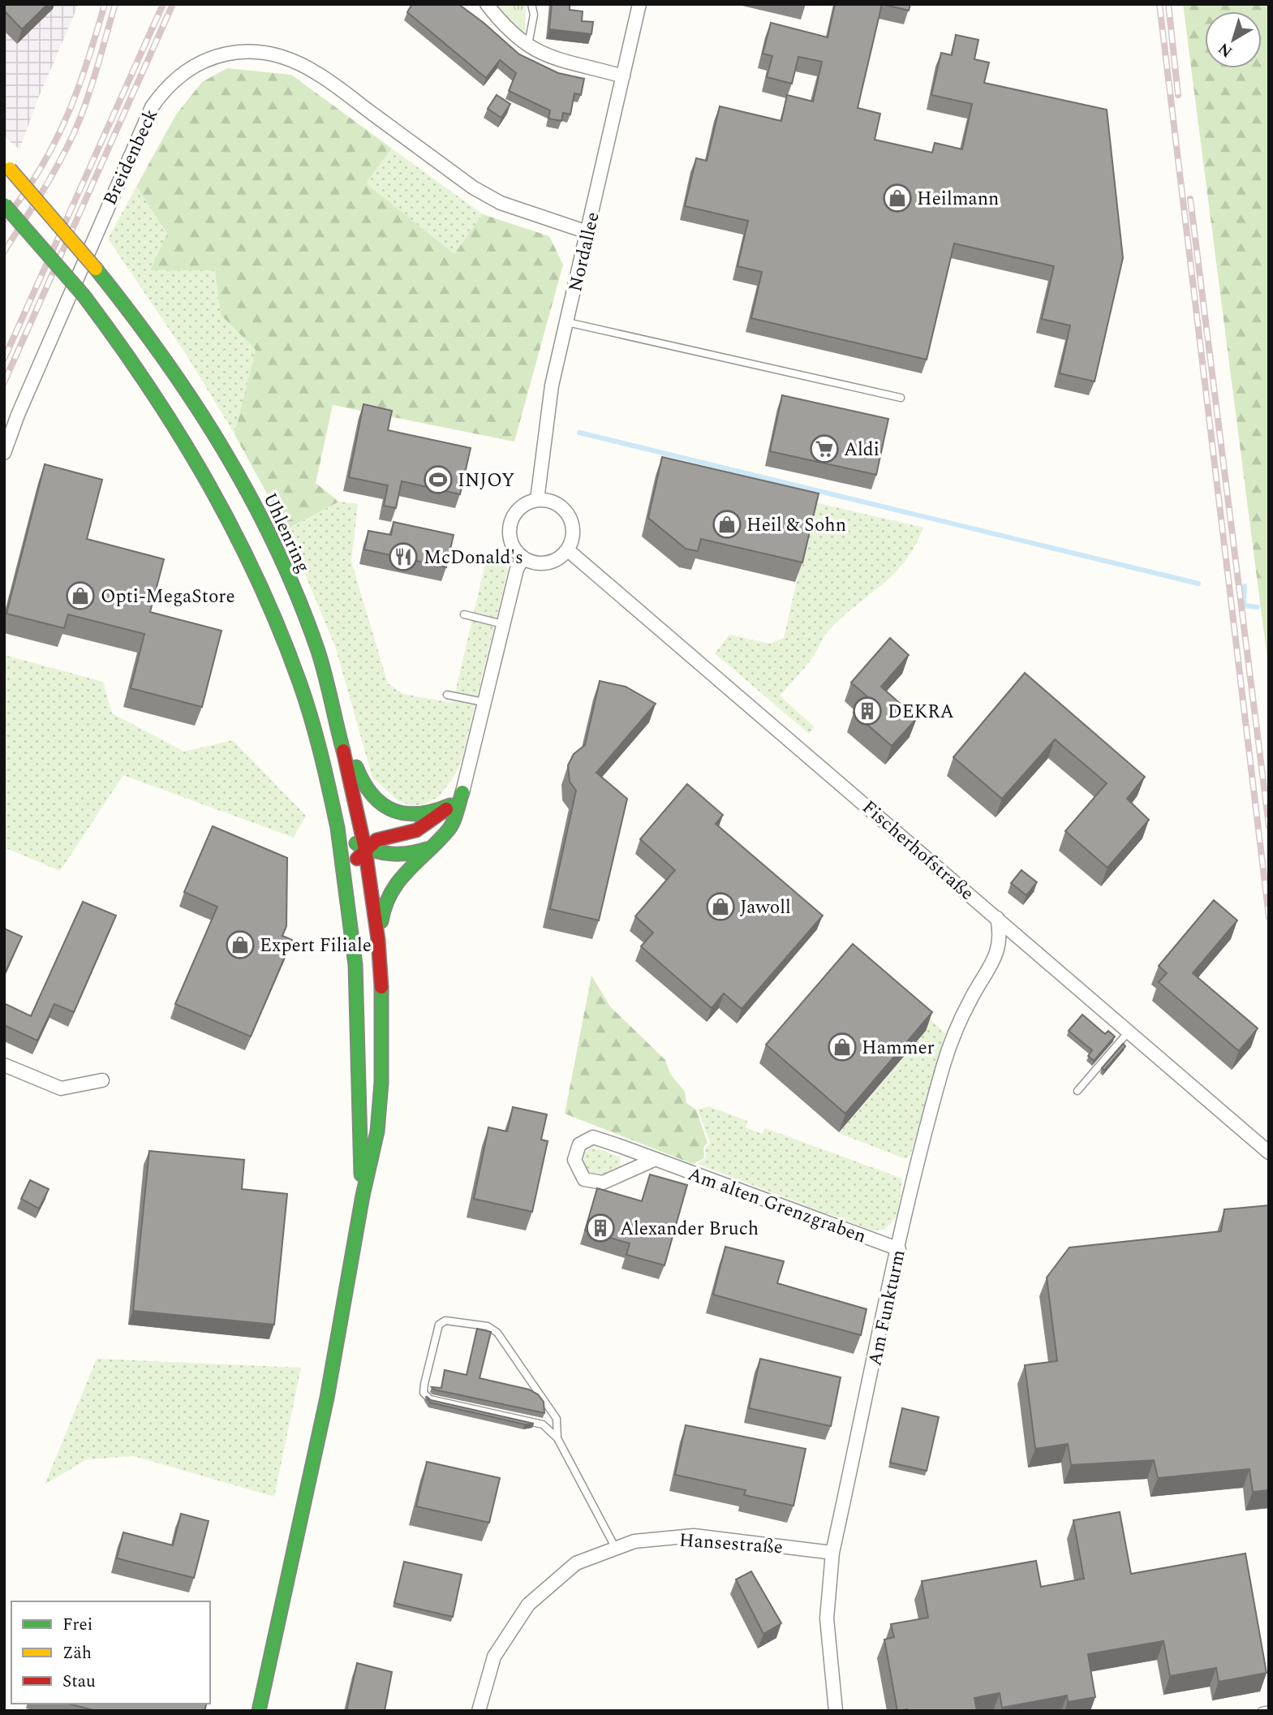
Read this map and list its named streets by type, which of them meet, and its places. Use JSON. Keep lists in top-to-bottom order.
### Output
{
  "streets": {
    "main road": ["Uhlenring"],
    "street": [
      "Breidenbeck",
      "Nordallee",
      "Fischerhofstraße",
      "Am alten Grenzgraben",
      "Am Funkturm",
      "Hansestraße"
    ]
  },
  "crossings": [
    ["Breidenbeck", "Nordallee"],
    ["Nordallee", "Fischerhofstraße"],
    ["Fischerhofstraße", "Am Funkturm"],
    ["Am alten Grenzgraben", "Am Funkturm"],
    ["Am Funkturm", "Hansestraße"]
  ],
  "places": {
    "shop": [
      "Heilmann",
      "Heil & Sohn",
      "Opti-MegaStore",
      "Jawoll",
      "Expert Filiale",
      "Hammer"
    ],
    "supermarket": ["Aldi"],
    "sports": ["INJOY"],
    "restaurant": ["McDonald's"],
    "building": ["DEKRA", "Alexander Bruch"]
  },
  "legend": ["Frei", "Zäh", "Stau"],
  "north": "bottom left"
}
